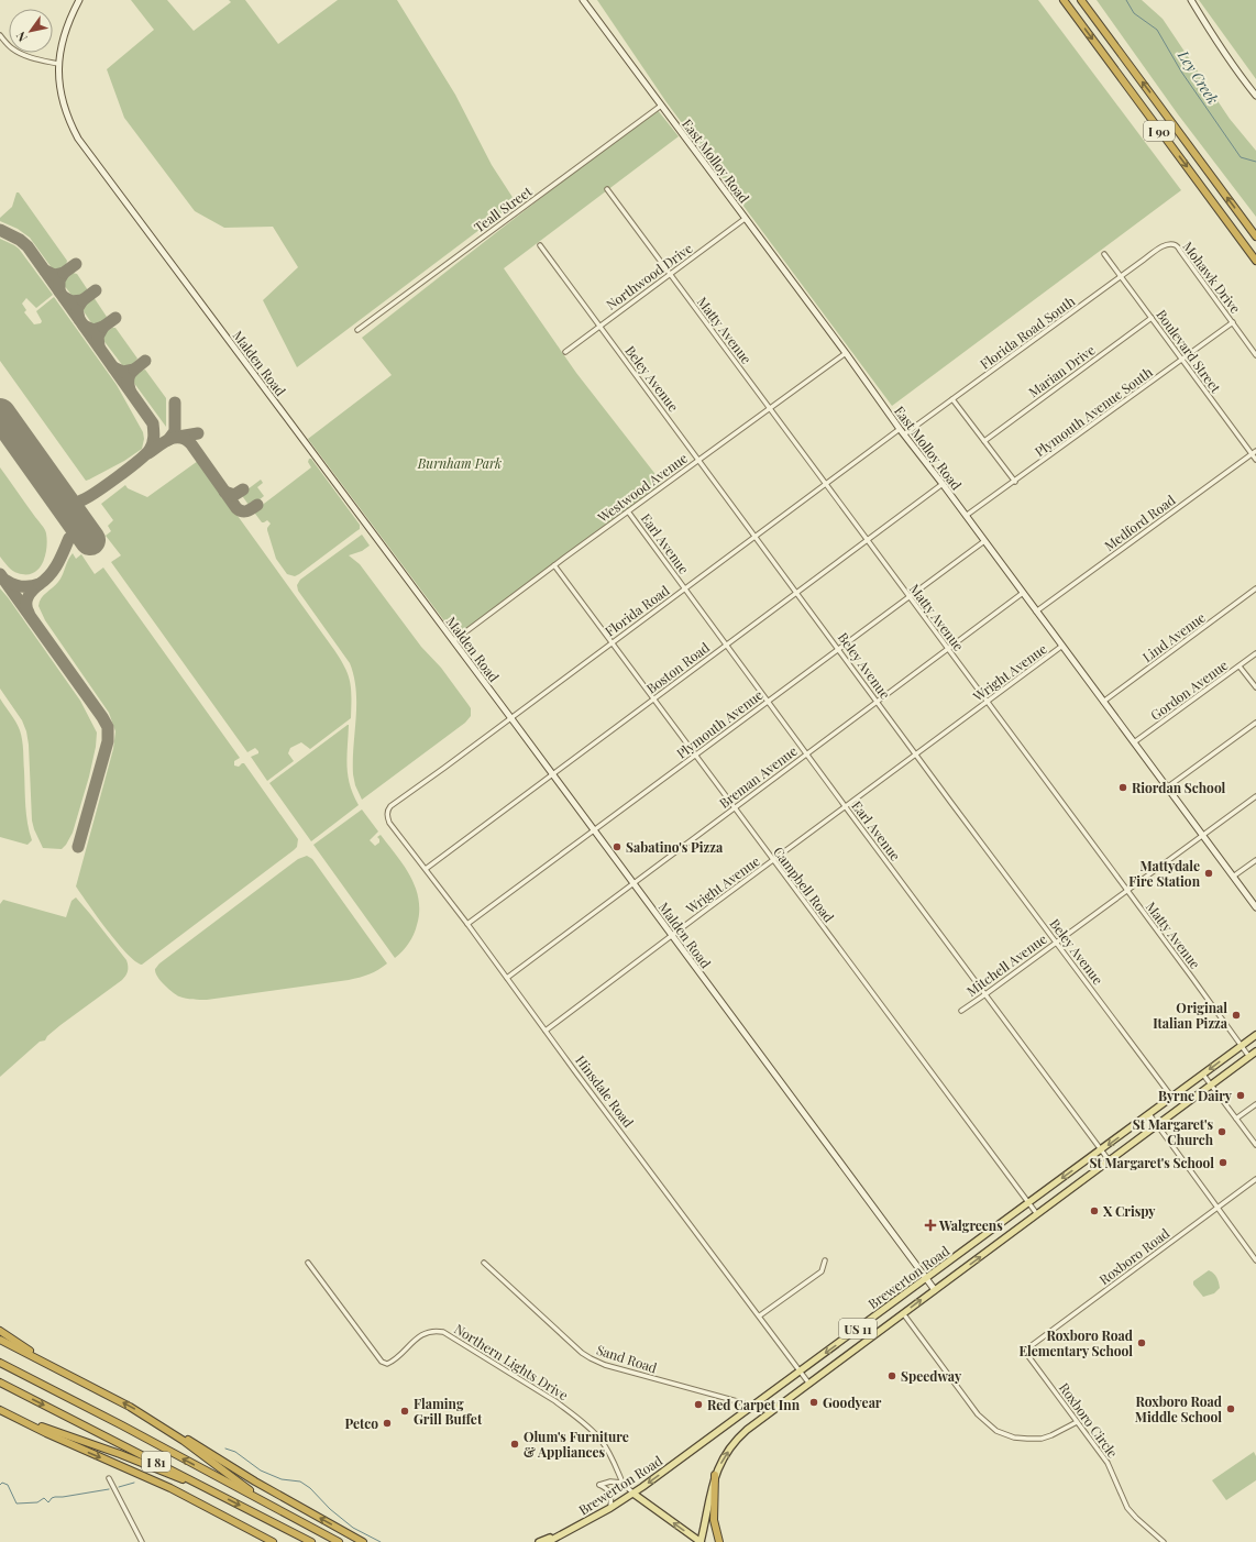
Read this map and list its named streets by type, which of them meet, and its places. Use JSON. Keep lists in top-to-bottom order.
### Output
{
  "streets": {
    "highway": ["I 90", "I 81"],
    "main road": ["Brewerton Road", "US 11"],
    "street": [
      "East Molloy Road",
      "Teall Street",
      "Northwood Drive",
      "Mohawk Drive",
      "Matty Avenue",
      "Florida Road South",
      "Boulevard Street",
      "Malden Road",
      "Marian Drive",
      "Beley Avenue",
      "Plymouth Avenue South",
      "Westwood Avenue",
      "Medford Road",
      "Earl Avenue",
      "Florida Road",
      "Lind Avenue",
      "Boston Road",
      "Wright Avenue",
      "Gordon Avenue",
      "Plymouth Avenue",
      "Breman Avenue",
      "Campbell Road",
      "Mitchell Avenue",
      "Hinsdale Road",
      "Roxboro Road",
      "Sand Road",
      "Northern Lights Drive",
      "Roxboro Circle"
    ]
  },
  "crossings": [
    ["East Molloy Road", "Teall Street"],
    ["East Molloy Road", "Northwood Drive"],
    ["East Molloy Road", "Florida Road South"],
    ["East Molloy Road", "Plymouth Avenue South"],
    ["East Molloy Road", "Westwood Avenue"],
    ["East Molloy Road", "Medford Road"],
    ["East Molloy Road", "Florida Road"],
    ["East Molloy Road", "Lind Avenue"],
    ["East Molloy Road", "Boston Road"],
    ["East Molloy Road", "Wright Avenue"],
    ["East Molloy Road", "Gordon Avenue"],
    ["East Molloy Road", "Plymouth Avenue"],
    ["East Molloy Road", "Breman Avenue"],
    ["East Molloy Road", "Mitchell Avenue"],
    ["Northwood Drive", "Matty Avenue"],
    ["Northwood Drive", "Beley Avenue"],
    ["Mohawk Drive", "Florida Road South"],
    ["Mohawk Drive", "Plymouth Avenue South"],
    ["Matty Avenue", "Westwood Avenue"],
    ["Matty Avenue", "Florida Road"],
    ["Matty Avenue", "Boston Road"],
    ["Matty Avenue", "Wright Avenue"],
    ["Matty Avenue", "Plymouth Avenue"],
    ["Matty Avenue", "Breman Avenue"],
    ["Matty Avenue", "Mitchell Avenue"],
    ["Matty Avenue", "Brewerton Road"],
    ["Florida Road South", "Boulevard Street"],
    ["Boulevard Street", "Marian Drive"],
    ["Boulevard Street", "Plymouth Avenue South"],
    ["Boulevard Street", "Medford Road"],
    ["Malden Road", "Westwood Avenue"],
    ["Malden Road", "Florida Road"],
    ["Malden Road", "Boston Road"],
    ["Malden Road", "Wright Avenue"],
    ["Malden Road", "Plymouth Avenue"],
    ["Malden Road", "Breman Avenue"],
    ["Malden Road", "Brewerton Road"],
    ["Beley Avenue", "Westwood Avenue"],
    ["Beley Avenue", "Florida Road"],
    ["Beley Avenue", "Boston Road"],
    ["Beley Avenue", "Wright Avenue"],
    ["Beley Avenue", "Plymouth Avenue"],
    ["Beley Avenue", "Breman Avenue"],
    ["Beley Avenue", "Mitchell Avenue"],
    ["Beley Avenue", "Brewerton Road"],
    ["Westwood Avenue", "Earl Avenue"],
    ["Westwood Avenue", "Campbell Road"],
    ["Earl Avenue", "Florida Road"],
    ["Earl Avenue", "Boston Road"],
    ["Earl Avenue", "Wright Avenue"],
    ["Earl Avenue", "Plymouth Avenue"],
    ["Earl Avenue", "Breman Avenue"],
    ["Earl Avenue", "Mitchell Avenue"],
    ["Earl Avenue", "Brewerton Road"],
    ["Florida Road", "Campbell Road"],
    ["Florida Road", "Hinsdale Road"],
    ["Boston Road", "Campbell Road"],
    ["Boston Road", "Hinsdale Road"],
    ["Wright Avenue", "Campbell Road"],
    ["Wright Avenue", "Hinsdale Road"],
    ["Plymouth Avenue", "Campbell Road"],
    ["Plymouth Avenue", "Hinsdale Road"],
    ["Breman Avenue", "Campbell Road"],
    ["Breman Avenue", "Hinsdale Road"],
    ["Campbell Road", "Brewerton Road"],
    ["Hinsdale Road", "Brewerton Road"],
    ["Roxboro Road", "Roxboro Circle"],
    ["Brewerton Road", "Sand Road"]
  ],
  "water": ["Ley Creek"],
  "parks": ["Burnham Park"],
  "places": {
    "other": [
      "Riordan School",
      "Sabatino's Pizza",
      "Mattydale Fire Station",
      "Original Italian Pizza",
      "Byrne Dairy",
      "St Margaret's Church",
      "St Margaret's School",
      "X Crispy",
      "Roxboro Road Elementary School",
      "Speedway",
      "Goodyear",
      "Red Carpet Inn",
      "Roxboro Road Middle School",
      "Flaming Grill Buffet",
      "Petco",
      "Olum's Furniture & Appliances"
    ],
    "health": ["Walgreens"]
  },
  "north": "bottom left"
}
